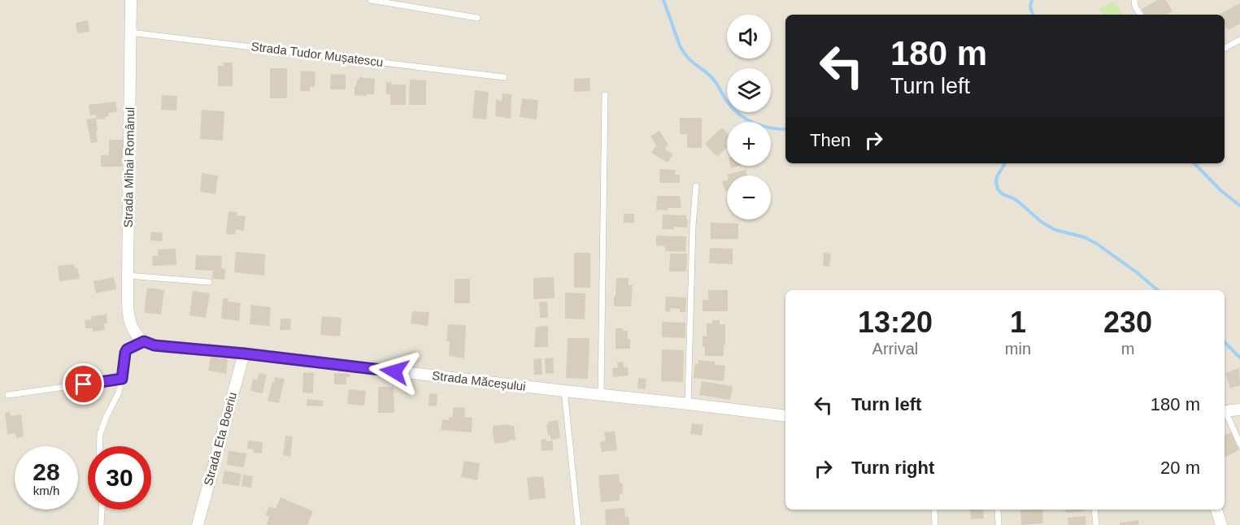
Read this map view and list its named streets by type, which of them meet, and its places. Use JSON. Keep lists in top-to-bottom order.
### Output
{
  "streets": {
    "street": ["Strada Mihai Românul", "Strada Măceșului", "Strada Eta Boeriu"],
    "lane": ["Strada Tudor Mușatescu"]
  },
  "crossings": [
    ["Strada Tudor Mușatescu", "Strada Mihai Românul"],
    ["Strada Mihai Românul", "Strada Măceșului"],
    ["Strada Măceșului", "Strada Eta Boeriu"]
  ],
  "page": {
    "map_buttons": ["+", "−"],
    "turn": ["180 m", "Turn left"],
    "then": "Then",
    "eta": [
      "13:20",
      "Arrival",
      "1",
      "min",
      "230",
      "m"
    ],
    "list": [
      {
        "name": "Turn left",
        "value": "180 m"
      },
      {
        "name": "Turn right",
        "value": "20 m"
      }
    ],
    "speed": "28 km/h",
    "limit": "30"
  }
}
